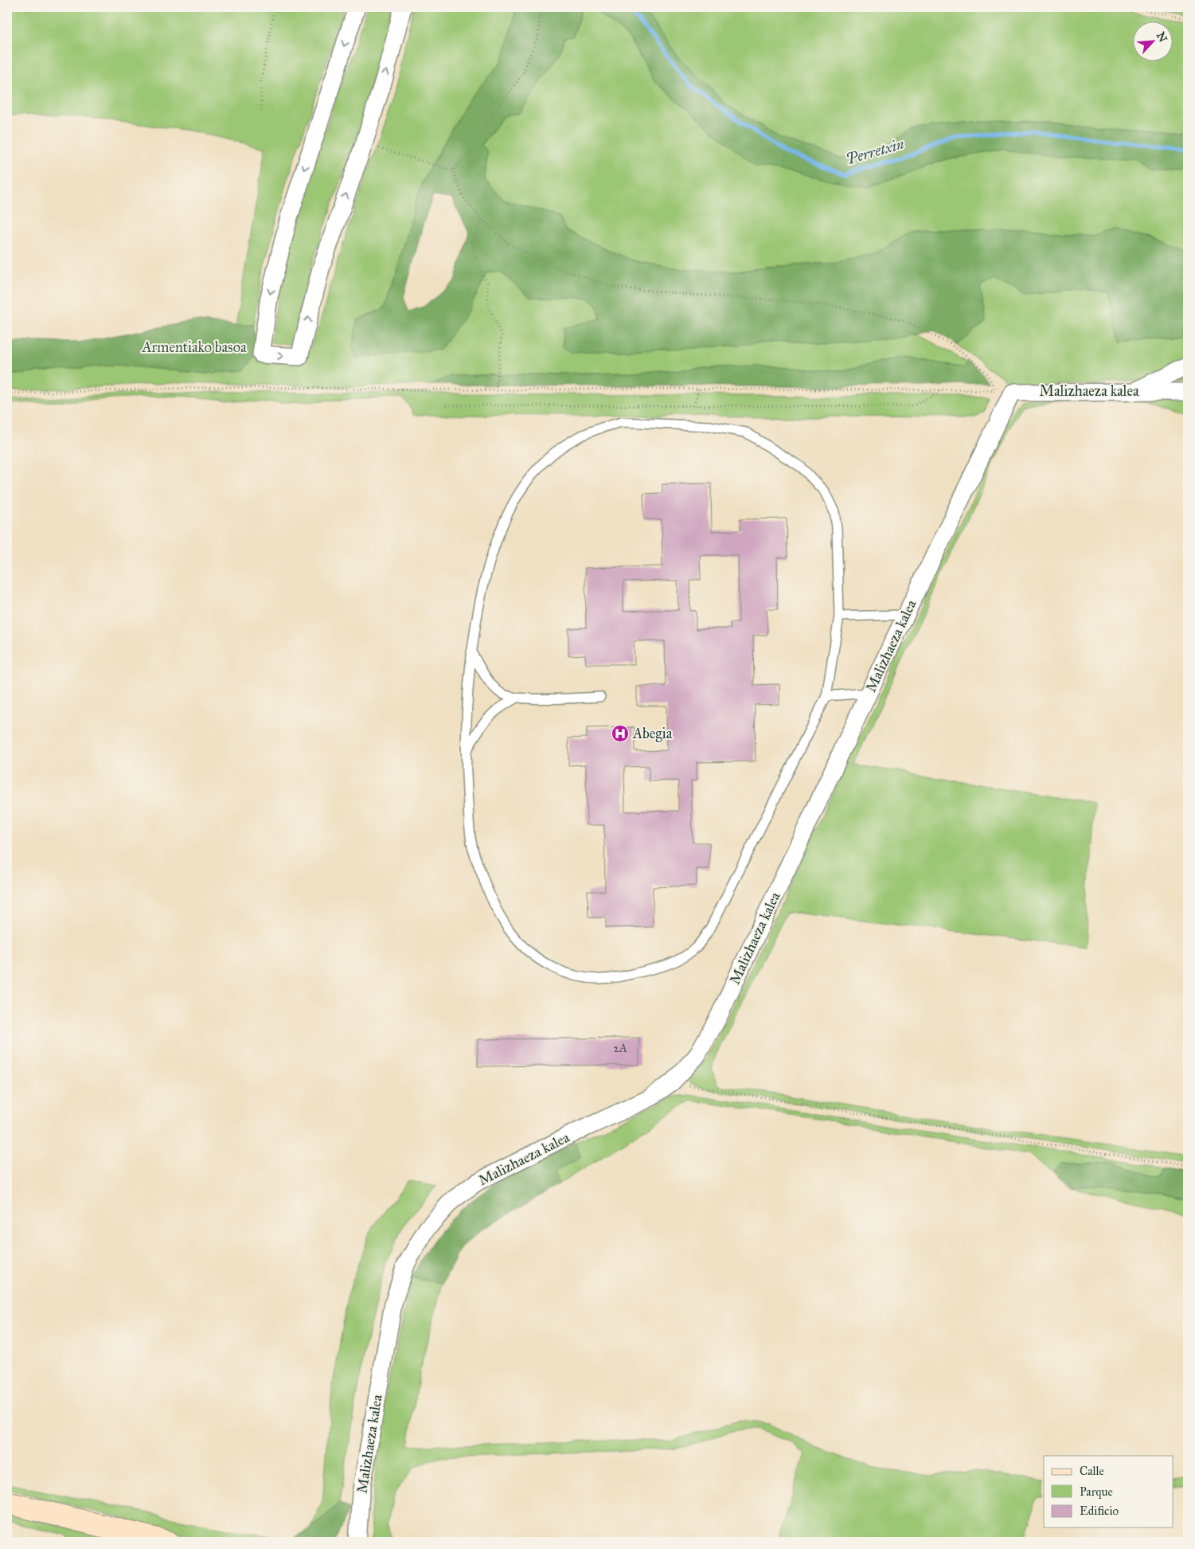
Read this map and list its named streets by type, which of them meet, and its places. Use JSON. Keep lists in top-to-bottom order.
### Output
{
  "streets": {
    "street": ["Malizhaeza kalea"]
  },
  "water": ["Perretxin"],
  "parks": ["Armentiako basoa"],
  "places": {
    "hospital": ["Abegia"]
  },
  "house_numbers": ["2A"],
  "legend": ["Calle", "Parque", "Edificio"],
  "north": "top right"
}
